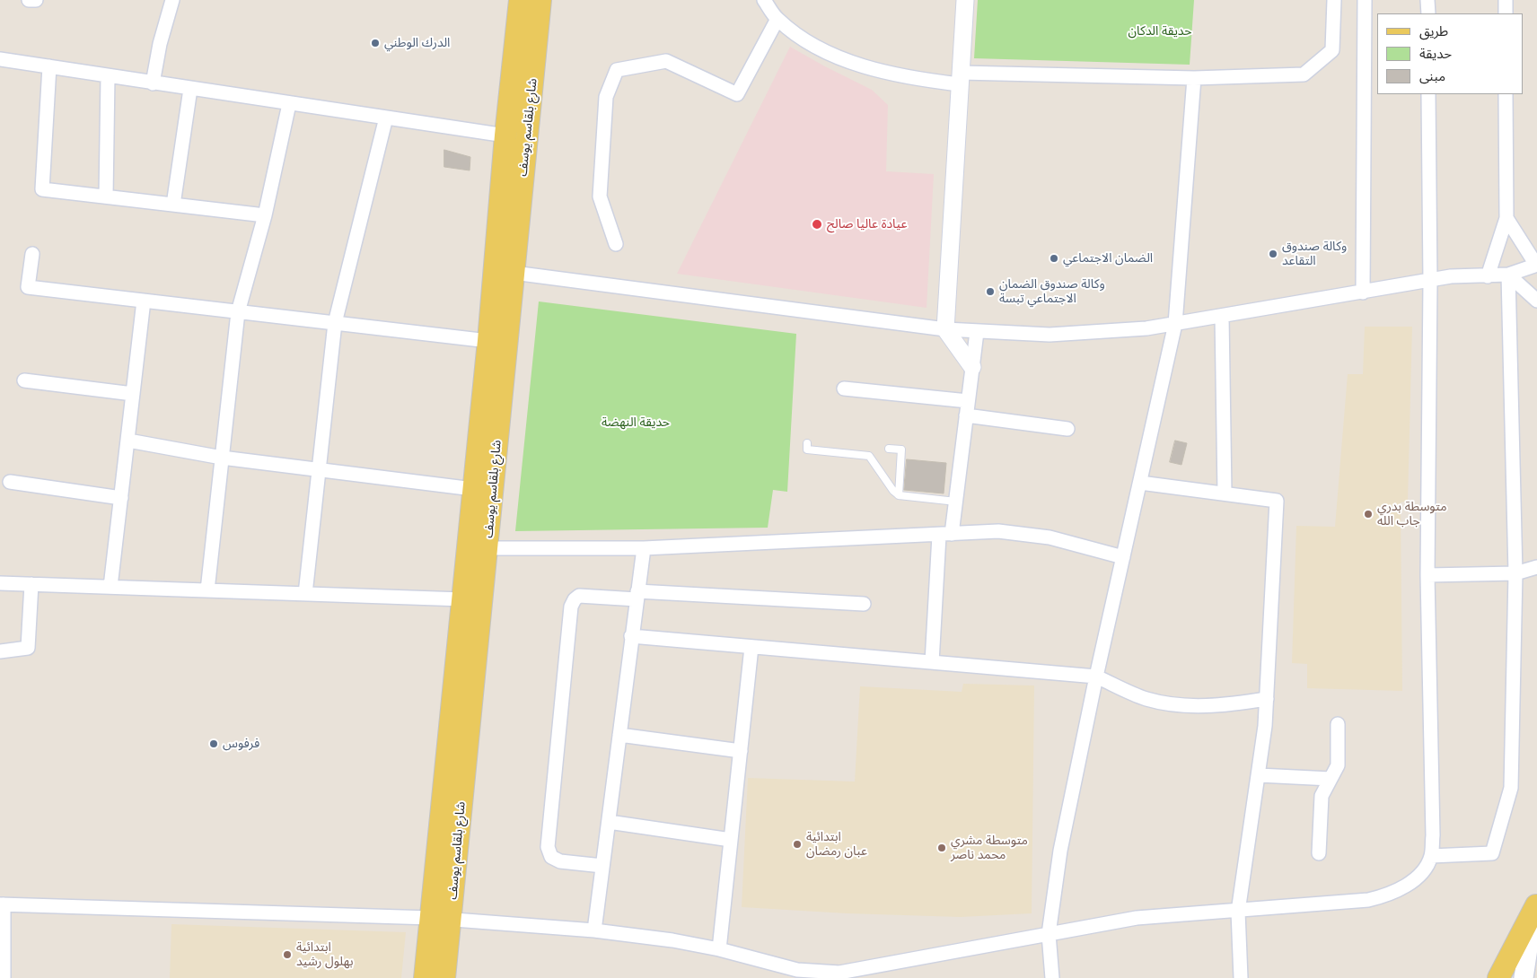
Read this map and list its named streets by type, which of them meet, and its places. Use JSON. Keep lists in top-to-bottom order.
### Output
{
  "streets": {
    "main road": ["شارع بلقاسم يوسف"]
  },
  "parks": ["حديقة الدكان", "حديقة النهضة"],
  "places": [
    "الدرك الوطني",
    "عيادة عاليا صالح",
    "وكالة صندوق التقاعد",
    "الضمان الاجتماعي",
    "وكالة صندوق الضمان الاجتماعي تبسة",
    "متوسطة بدري جاب الله",
    "فرفوس",
    "ابتدائية عبان رمضان",
    "متوسطة مشري محمد ناصر",
    "ابتدائية بهلول رشيد"
  ],
  "legend": ["طريق", "حديقة", "مبنى"]
}
